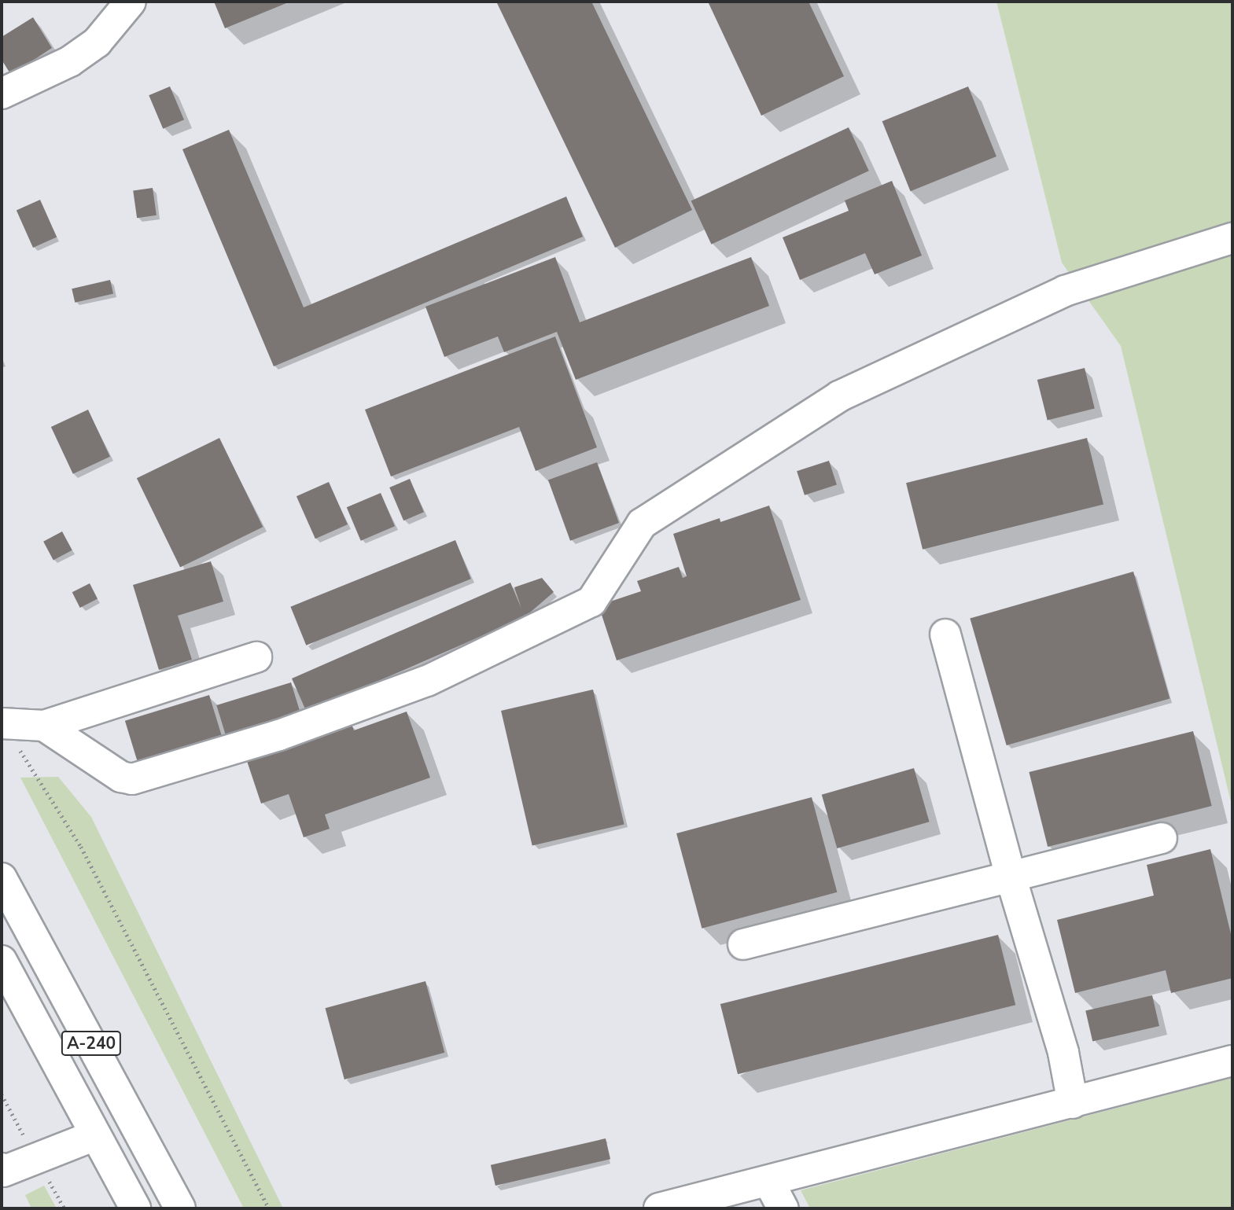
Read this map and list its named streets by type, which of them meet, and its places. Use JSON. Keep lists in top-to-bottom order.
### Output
{
  "streets": {
    "street": ["А-240"]
  }
}
